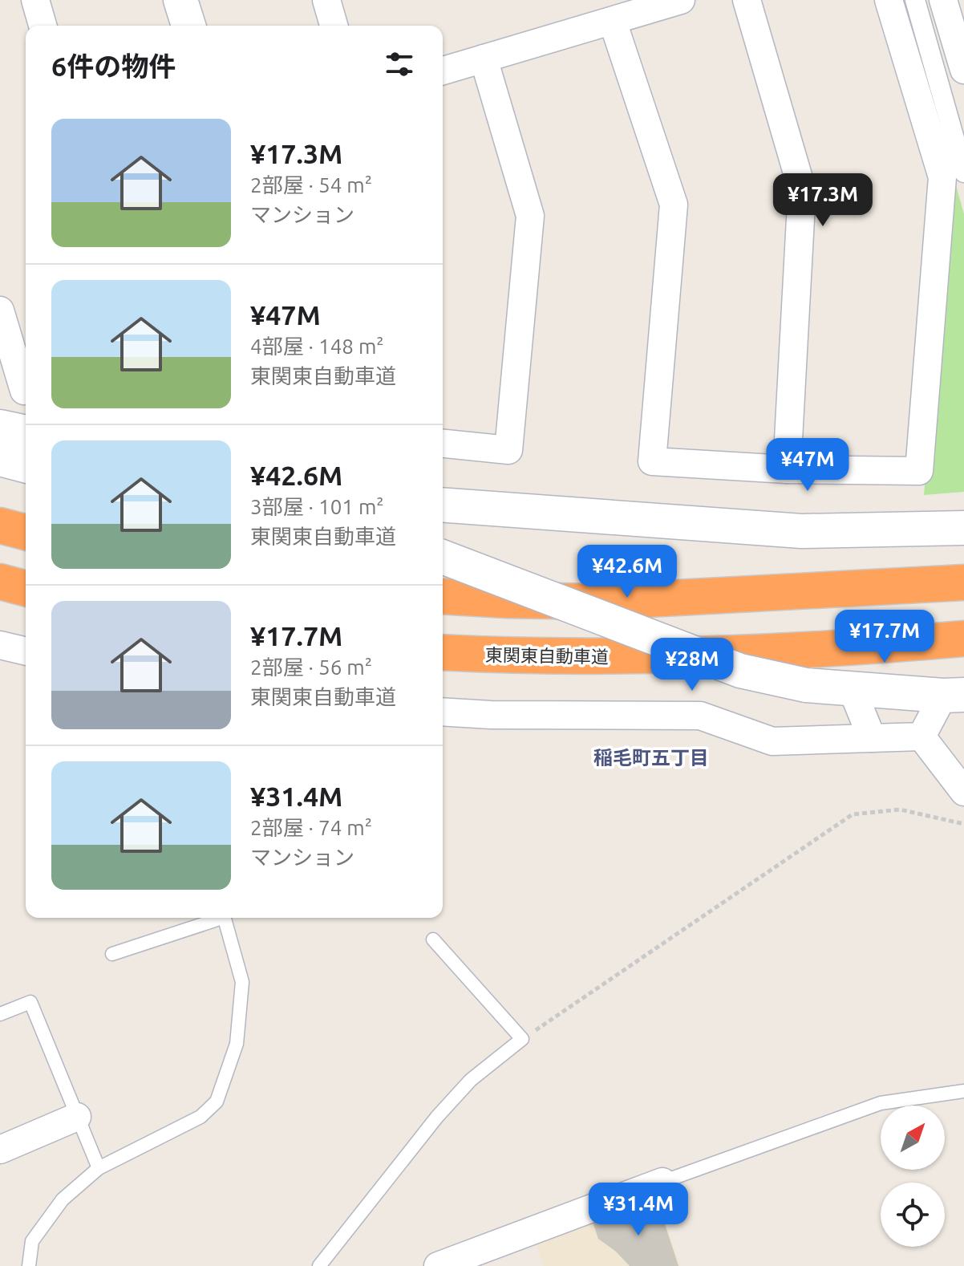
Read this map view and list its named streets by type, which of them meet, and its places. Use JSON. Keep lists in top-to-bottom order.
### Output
{
  "streets": {
    "highway": ["東関東自動車道"]
  },
  "districts": ["稲毛町五丁目"],
  "north": "top right",
  "page": {
    "heading": "6件の物件",
    "list": [
      {
        "name": "¥17.3M",
        "note": "2部屋 · 54 m² · マンション"
      },
      {
        "name": "¥47M",
        "note": "4部屋 · 148 m² · 東関東自動車道"
      },
      {
        "name": "¥42.6M",
        "note": "3部屋 · 101 m² · 東関東自動車道"
      },
      {
        "name": "¥17.7M",
        "note": "2部屋 · 56 m² · 東関東自動車道"
      },
      {
        "name": "¥31.4M",
        "note": "2部屋 · 74 m² · マンション"
      }
    ],
    "price": [
      "¥17.3M",
      "¥47M",
      "¥42.6M",
      "¥17.7M",
      "¥28M",
      "¥31.4M"
    ]
  }
}
